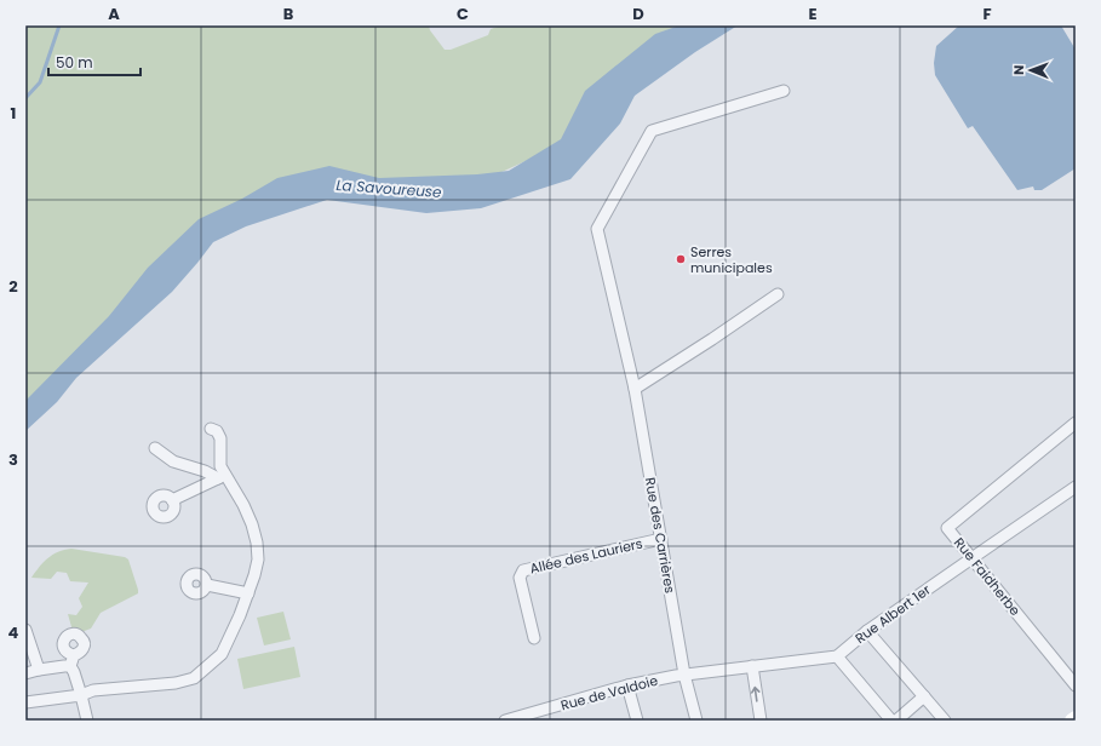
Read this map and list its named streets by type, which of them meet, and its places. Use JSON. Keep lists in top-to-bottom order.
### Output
{
  "streets": {
    "street": [
      "Rue des Carrières",
      "Allée des Lauriers",
      "Rue Faidherbe",
      "Rue Albert 1er",
      "Rue de Valdoie"
    ]
  },
  "crossings": [
    ["Rue des Carrières", "Allée des Lauriers"],
    ["Rue des Carrières", "Rue de Valdoie"],
    ["Rue Faidherbe", "Rue Albert 1er"]
  ],
  "water": ["La Savoureuse"],
  "places": ["Serres municipales"],
  "scale_bar": "50 m",
  "north": "left",
  "grid": {
    "columns": [
      "A",
      "B",
      "C",
      "D",
      "E",
      "F"
    ],
    "rows": [
      "1",
      "2",
      "3",
      "4"
    ]
  }
}
